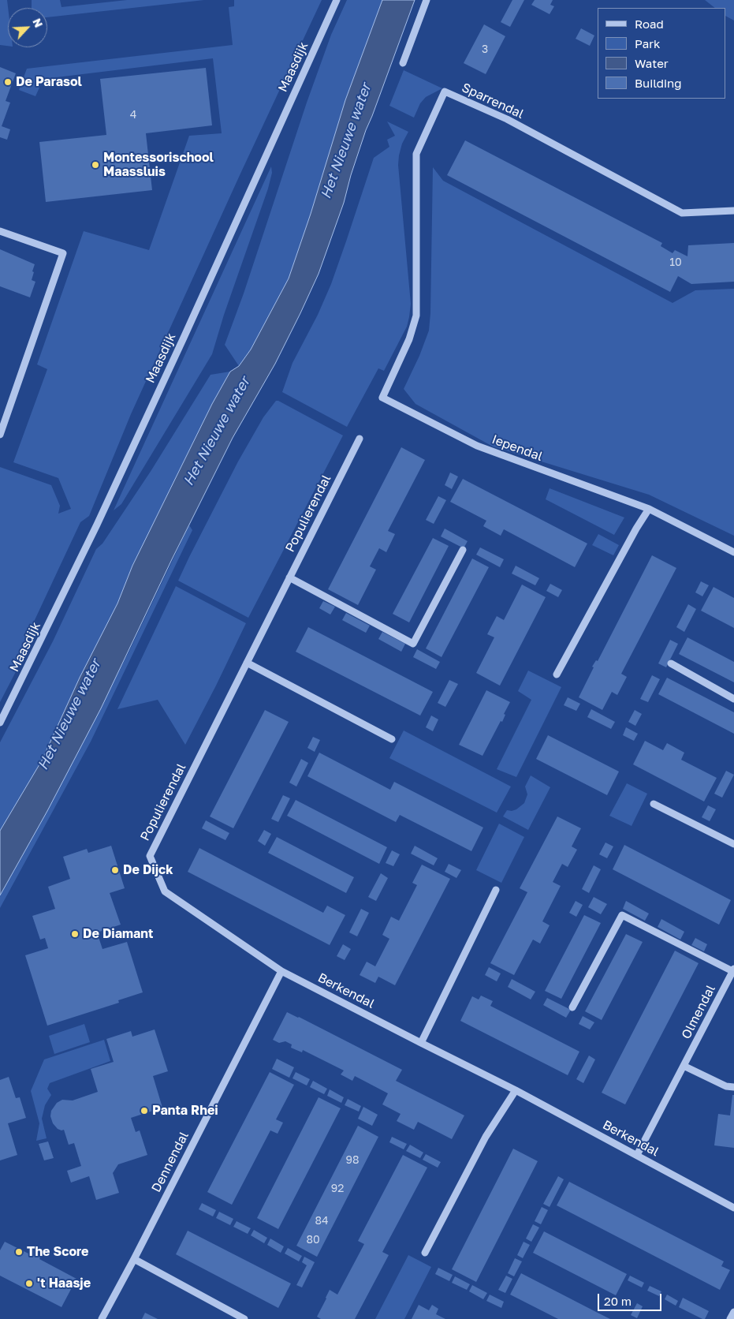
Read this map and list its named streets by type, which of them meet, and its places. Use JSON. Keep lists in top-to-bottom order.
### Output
{
  "streets": {
    "street": [
      "Maasdijk",
      "Sparrendal",
      "Iependal",
      "Populierendal",
      "Berkendal",
      "Olmendal",
      "Dennendal"
    ]
  },
  "crossings": [
    ["Sparrendal", "Iependal"],
    ["Populierendal", "Berkendal"],
    ["Populierendal", "Dennendal"],
    ["Berkendal", "Olmendal"],
    ["Berkendal", "Dennendal"]
  ],
  "water": ["Het Nieuwe water"],
  "places": [
    "De Parasol",
    "Montessorischool Maassluis",
    "De Dijck",
    "De Diamant",
    "Panta Rhei",
    "The Score",
    "'t Haasje"
  ],
  "house_numbers": [
    "3",
    "4",
    "10",
    "98",
    "92",
    "84",
    "80"
  ],
  "legend": [
    "Road",
    "Park",
    "Water",
    "Building"
  ],
  "scale_bar": "20 m",
  "north": "top right"
}
